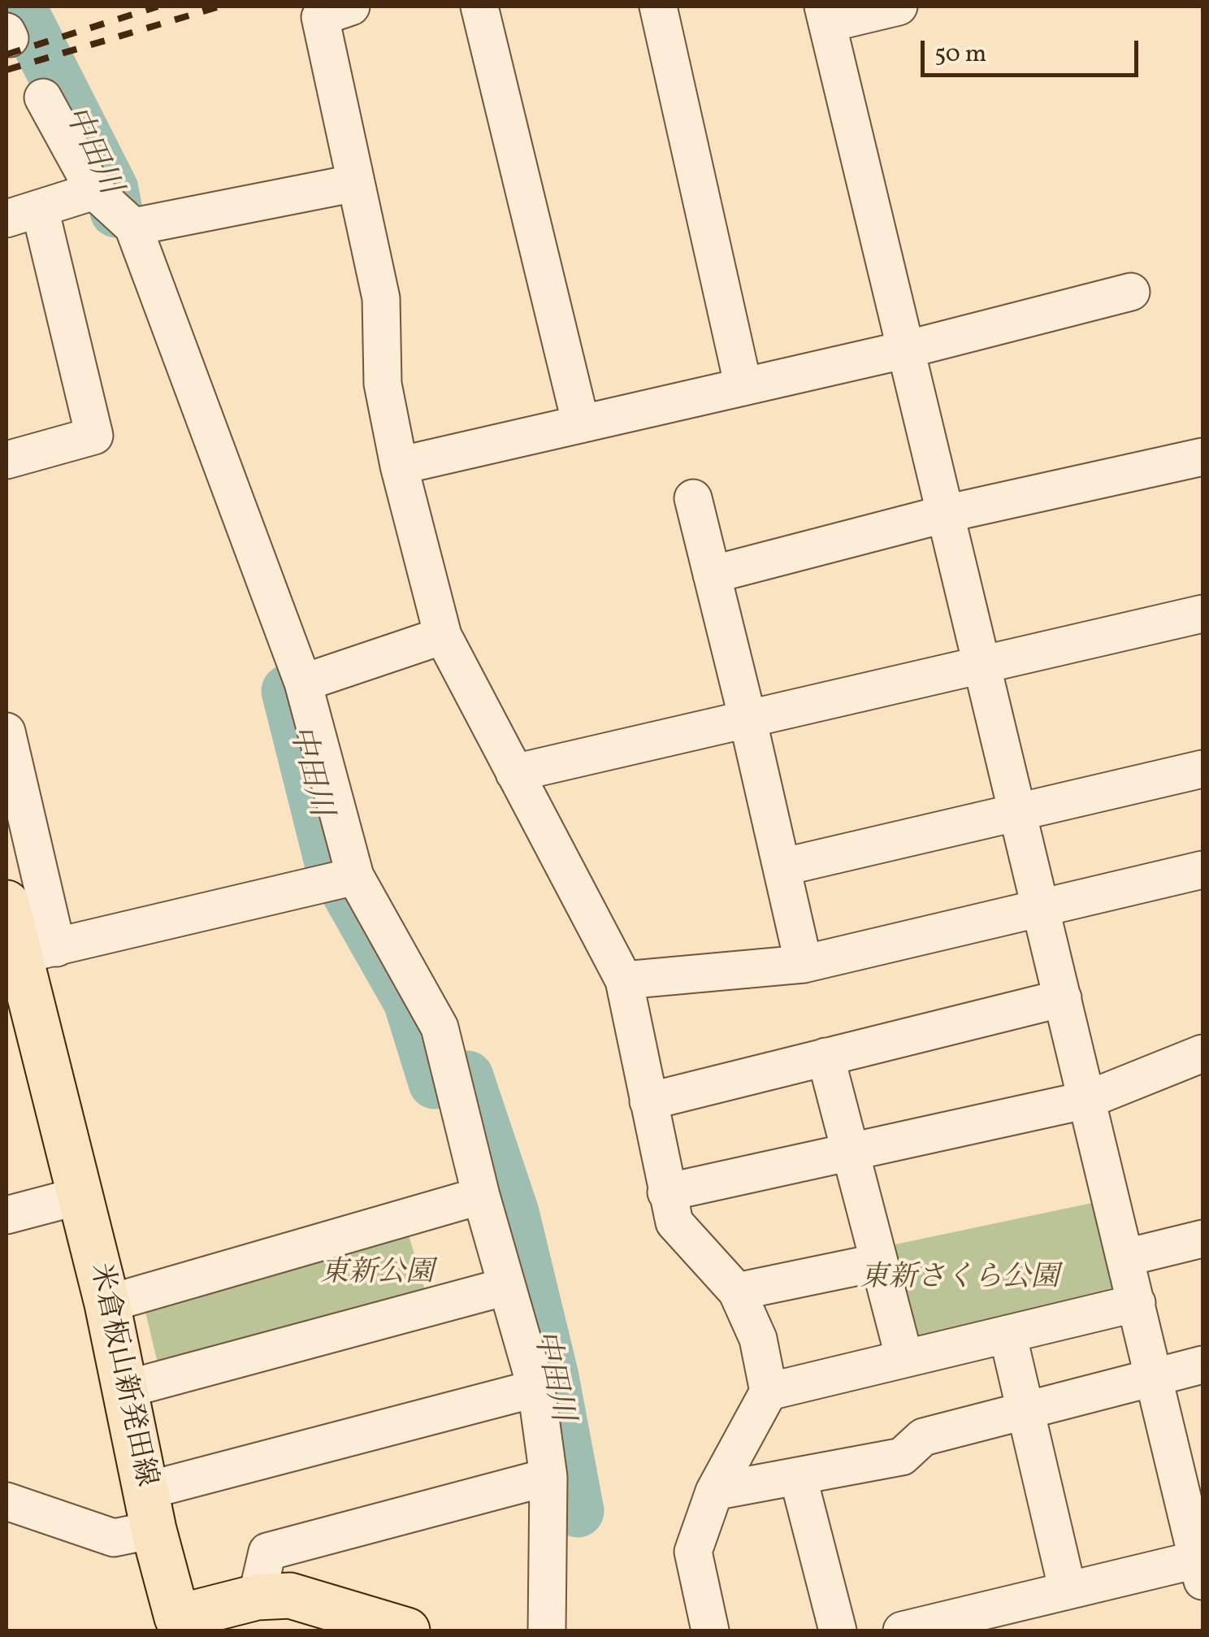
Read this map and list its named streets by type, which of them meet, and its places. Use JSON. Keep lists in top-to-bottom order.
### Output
{
  "streets": {
    "main road": ["米倉板山新発田線"]
  },
  "water": ["中田川"],
  "parks": ["東新公園", "東新さくら公園"],
  "scale_bar": "50 m"
}
